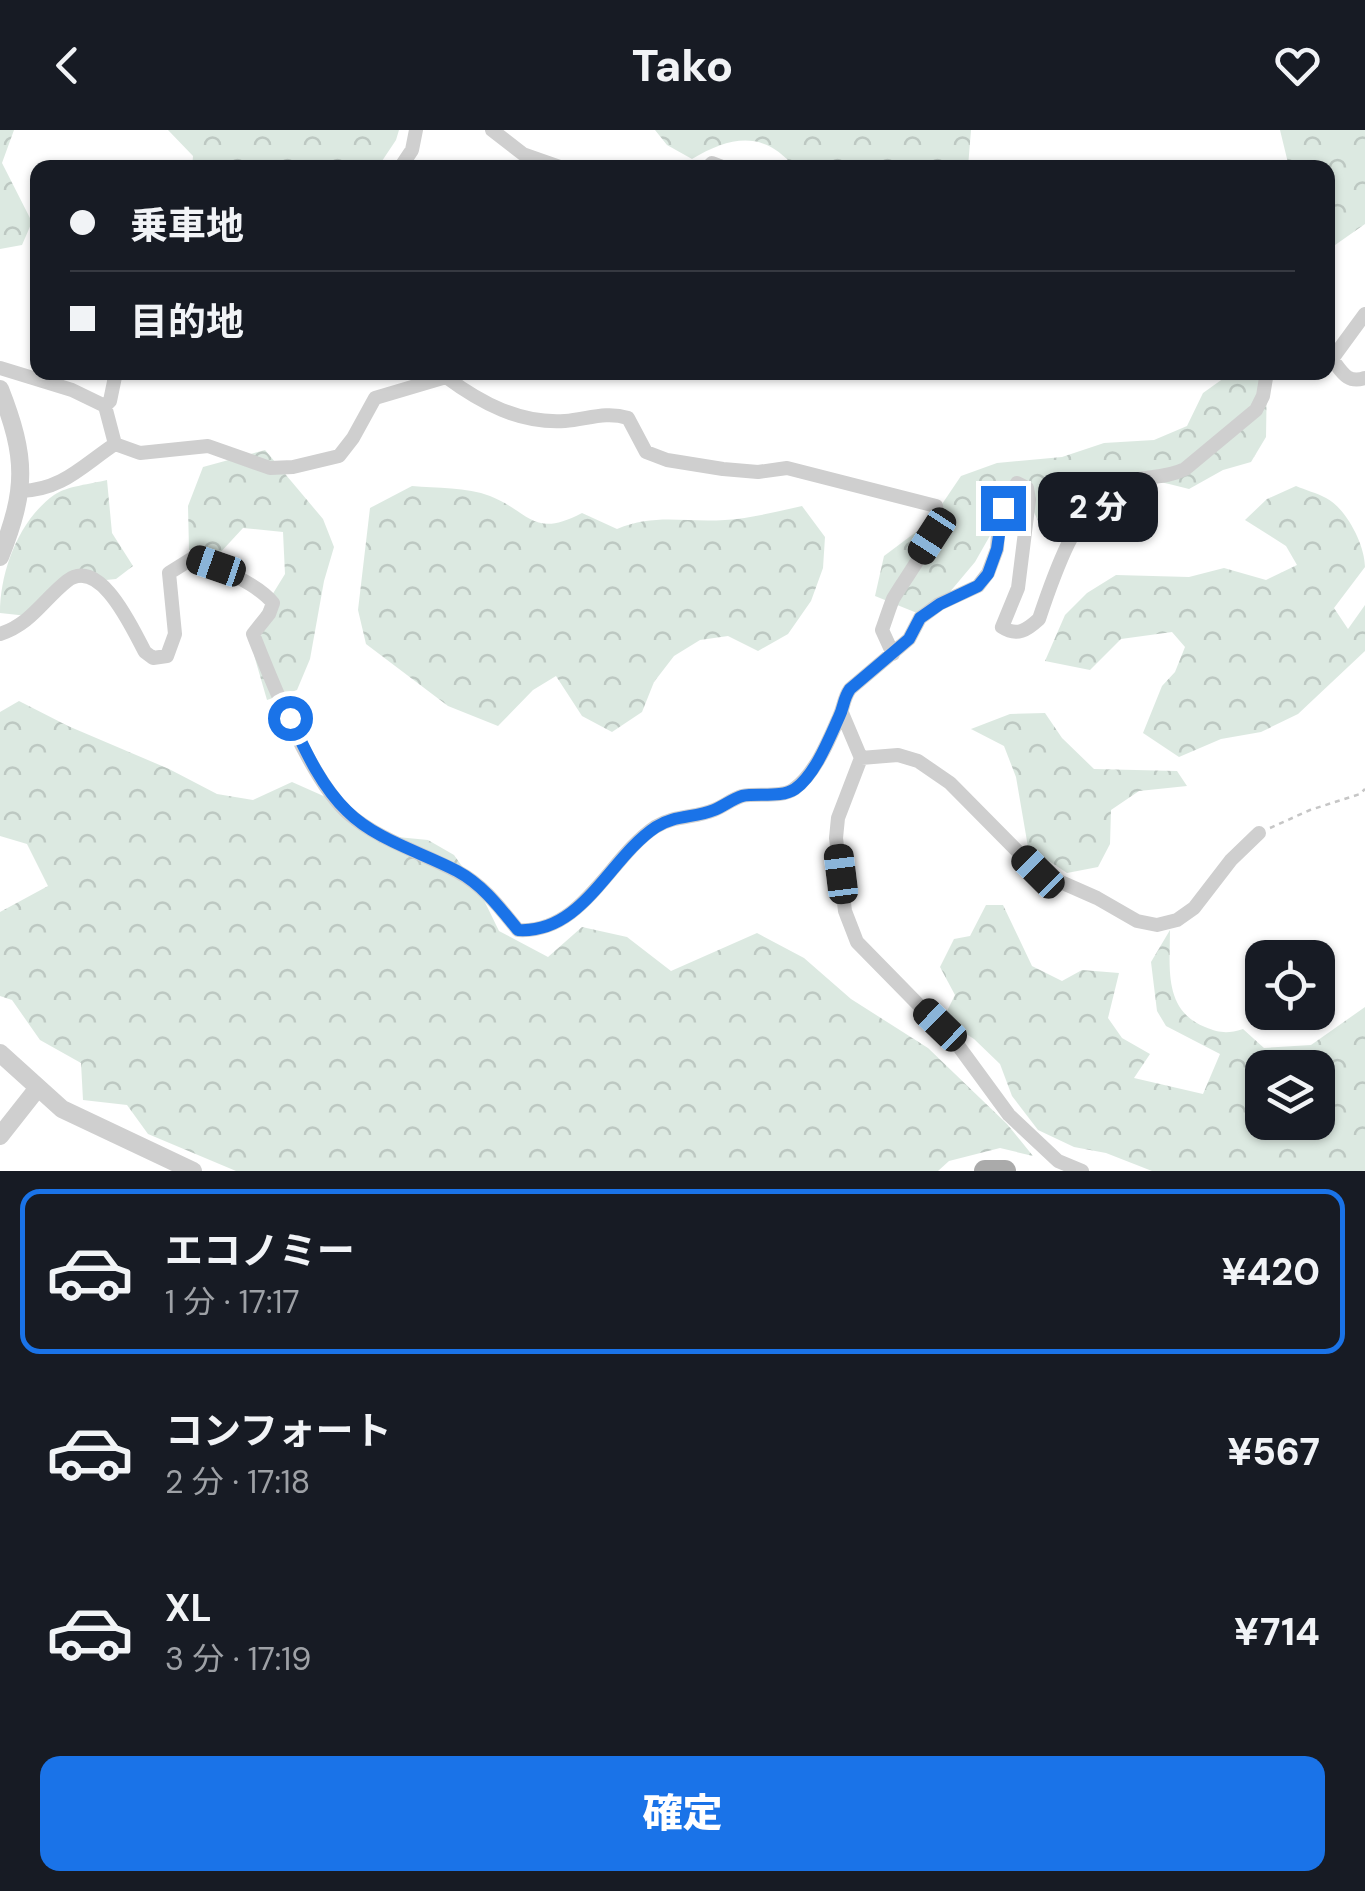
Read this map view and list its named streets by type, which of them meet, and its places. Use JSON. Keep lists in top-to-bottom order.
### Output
{
  "page": {
    "header": "Tako",
    "banner": ["乗車地", "目的地"],
    "bubble": "2 分",
    "list": [
      {
        "name": "エコノミー",
        "note": "1 分 · 17:17",
        "value": "¥420"
      },
      {
        "name": "コンフォート",
        "note": "2 分 · 17:18",
        "value": "¥567"
      },
      {
        "name": "XL",
        "note": "3 分 · 17:19",
        "value": "¥714"
      }
    ],
    "buttons": "確定"
  }
}
